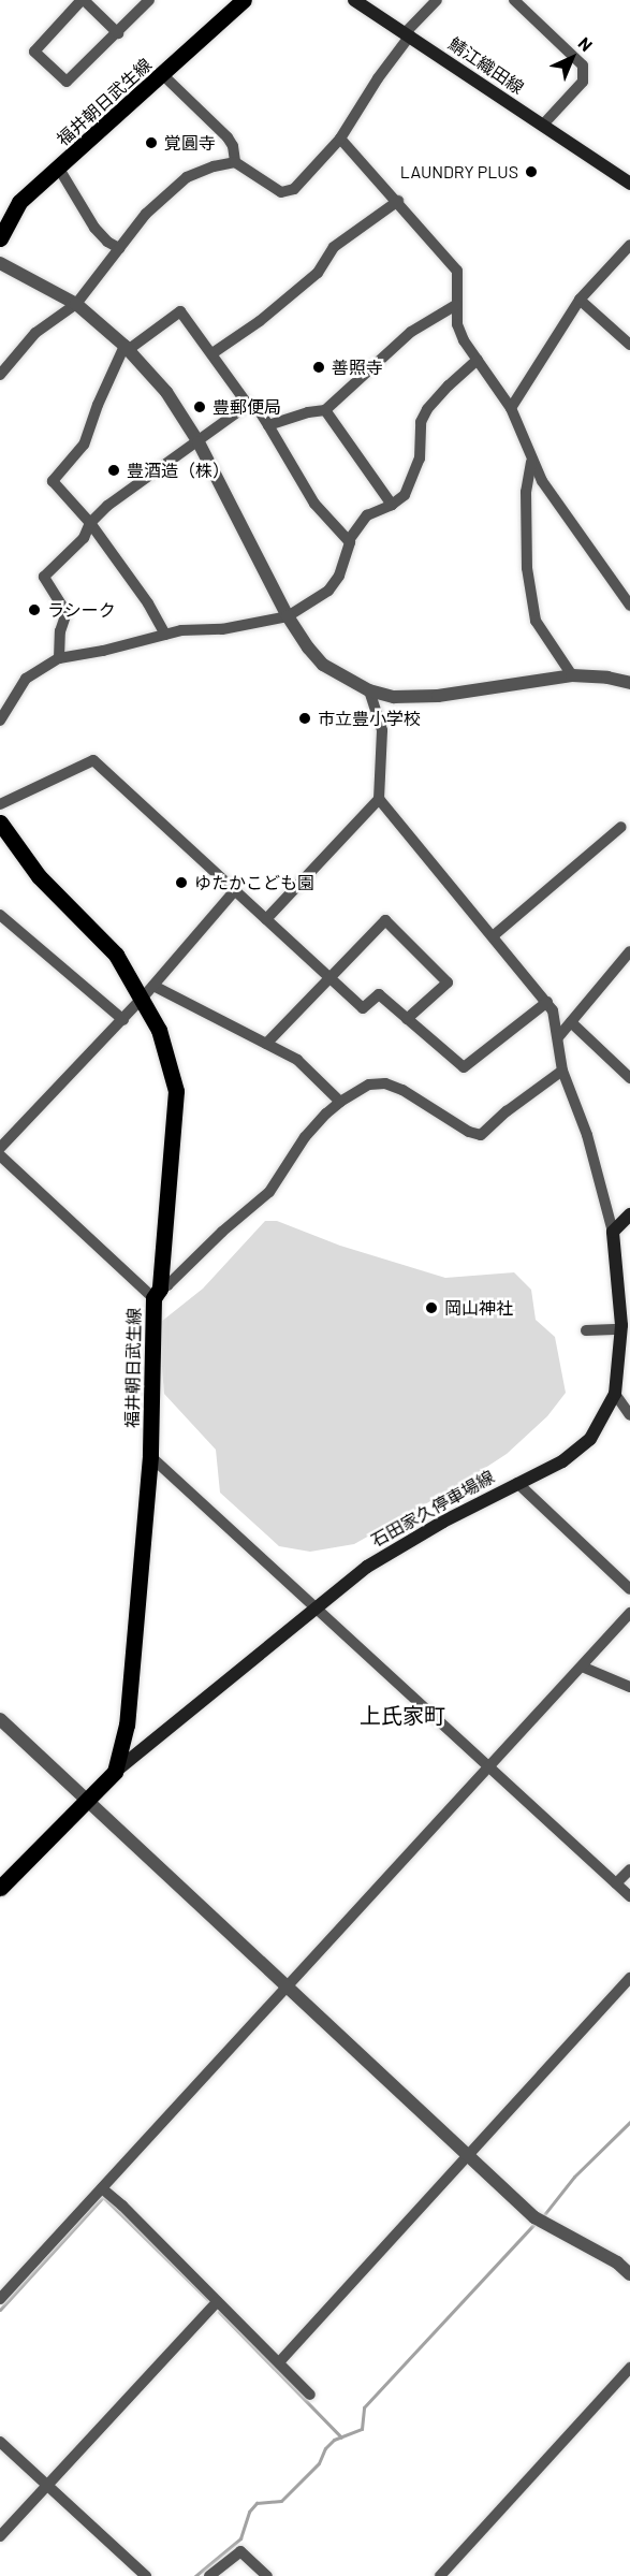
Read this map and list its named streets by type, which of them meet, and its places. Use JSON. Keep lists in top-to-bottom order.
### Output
{
  "streets": {
    "main road": ["鯖江織田線", "福井朝日武生線", "石田家久停車場線"]
  },
  "crossings": [
    ["福井朝日武生線", "石田家久停車場線"]
  ],
  "districts": ["上氏家町"],
  "places": [
    "覚圓寺",
    "LAUNDRY PLUS",
    "善照寺",
    "豊郵便局",
    "豊酒造（株）",
    "ラシーク",
    "市立豊小学校",
    "ゆたかこども園",
    "岡山神社"
  ],
  "north": "top right"
}
